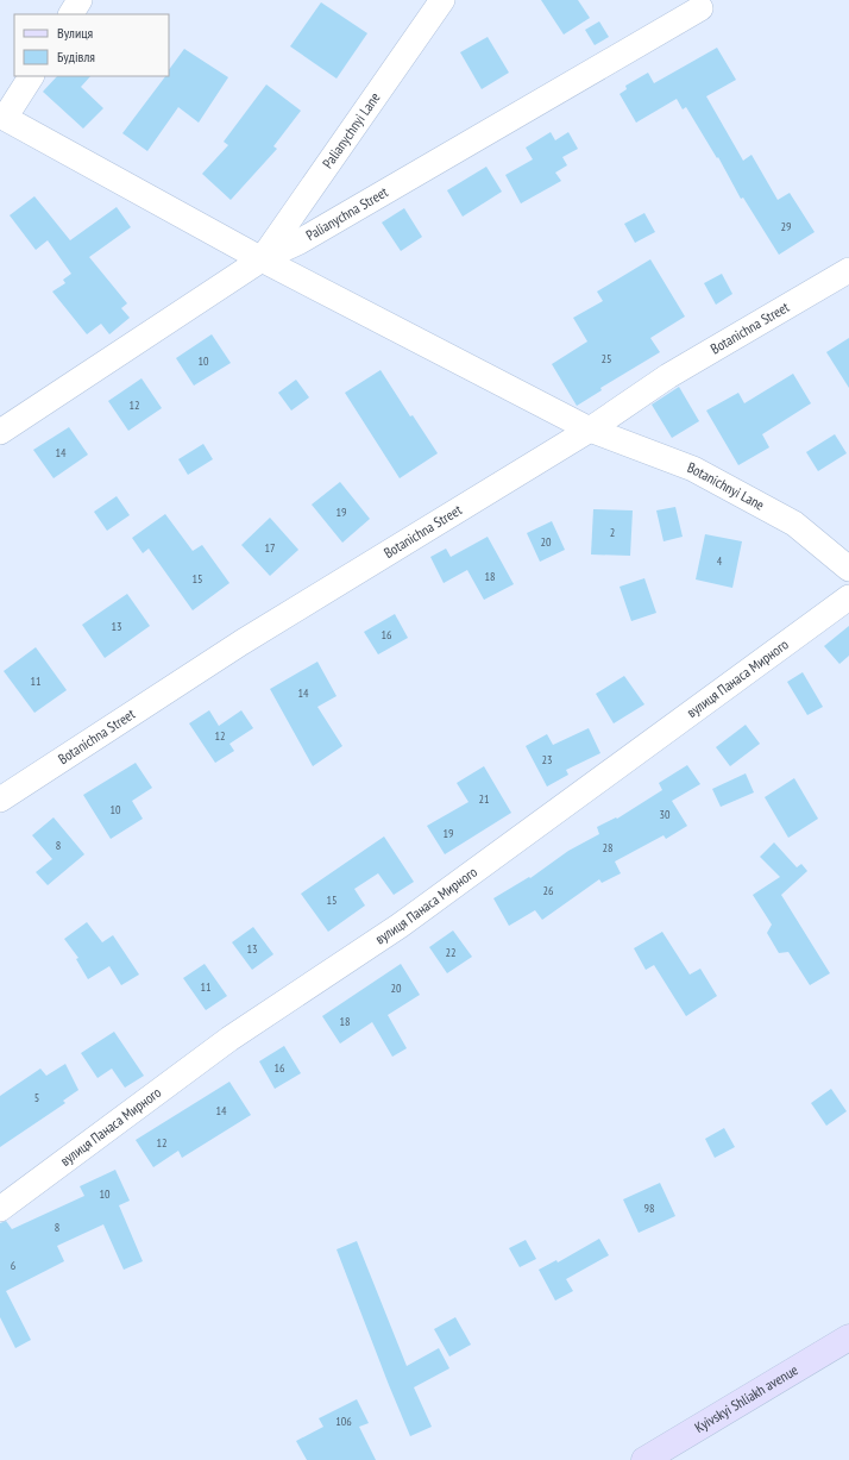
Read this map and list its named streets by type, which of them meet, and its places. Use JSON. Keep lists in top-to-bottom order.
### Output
{
  "streets": {
    "main road": ["Kyivskyi Shliakh avenue"],
    "street": [
      "Palianychnyi Lane",
      "Palianychna Street",
      "Botanichna Street",
      "Botanichnyi Lane",
      "вулиця Панаса Мирного"
    ]
  },
  "crossings": [
    ["Palianychnyi Lane", "Palianychna Street"],
    ["Palianychnyi Lane", "Botanichnyi Lane"],
    ["Palianychna Street", "Botanichnyi Lane"],
    ["Botanichna Street", "Botanichnyi Lane"]
  ],
  "house_numbers": [
    "29",
    "25",
    "10",
    "12",
    "14",
    "19",
    "2",
    "20",
    "17",
    "4",
    "18",
    "15",
    "13",
    "16",
    "11",
    "14",
    "12",
    "23",
    "21",
    "10",
    "30",
    "19",
    "8",
    "28",
    "26",
    "15",
    "13",
    "22",
    "11",
    "20",
    "18",
    "16",
    "5",
    "14",
    "12",
    "10",
    "98",
    "8",
    "6",
    "106"
  ],
  "legend": ["Вулиця", "Будівля"]
}
